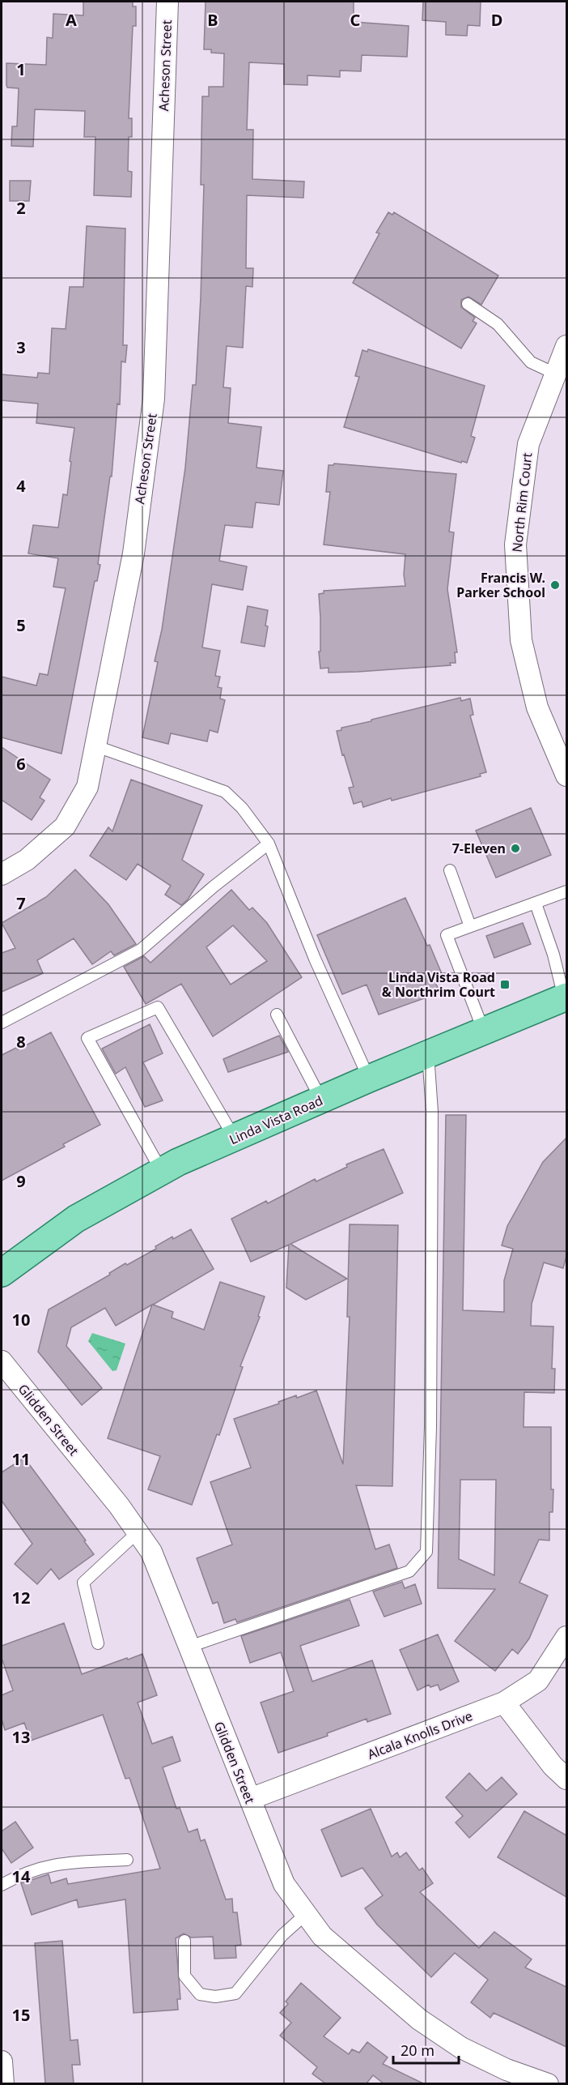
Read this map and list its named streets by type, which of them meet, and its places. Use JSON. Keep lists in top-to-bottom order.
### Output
{
  "streets": {
    "main road": ["Linda Vista Road"],
    "street": [
      "Acheson Street",
      "North Rim Court",
      "Glidden Street",
      "Alcala Knolls Drive"
    ]
  },
  "crossings": [
    ["Glidden Street", "Alcala Knolls Drive"]
  ],
  "places": {
    "other": ["Francis W. Parker School", "7-Eleven"],
    "transit": ["Linda Vista Road & Northrim Court"]
  },
  "scale_bar": "20 m",
  "grid": {
    "columns": [
      "A",
      "B",
      "C",
      "D"
    ],
    "rows": [
      "1",
      "2",
      "3",
      "4",
      "5",
      "6",
      "7",
      "8",
      "9",
      "10",
      "11",
      "12",
      "13",
      "14",
      "15"
    ]
  }
}
